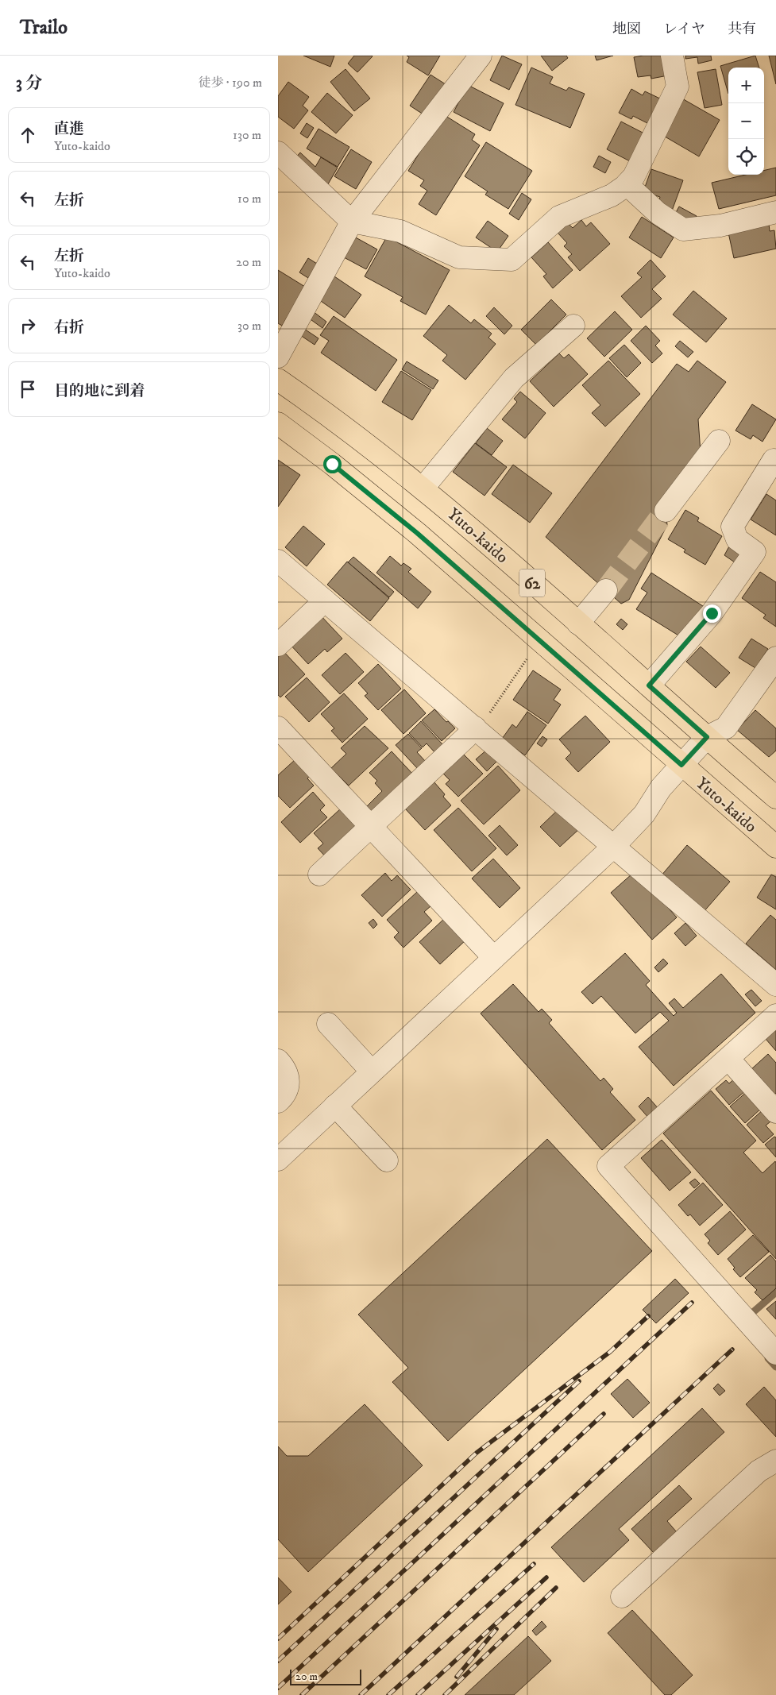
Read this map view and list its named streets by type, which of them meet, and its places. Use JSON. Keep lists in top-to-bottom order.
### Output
{
  "streets": {
    "main road": ["Yuto-kaido", "62"]
  },
  "scale_bar": "20 m",
  "page": {
    "header": "Trailo",
    "nav": ["地図", "レイヤ", "共有"],
    "heading": ["3 分", "徒歩 · 190 m"],
    "map_buttons": ["+", "−"],
    "list": [
      ["直進", "Yuto-kaido", "130 m"],
      ["左折", "10 m"],
      ["左折", "Yuto-kaido", "20 m"],
      ["右折", "30 m"],
      "目的地に到着"
    ],
    "scale": "20 m"
  }
}
